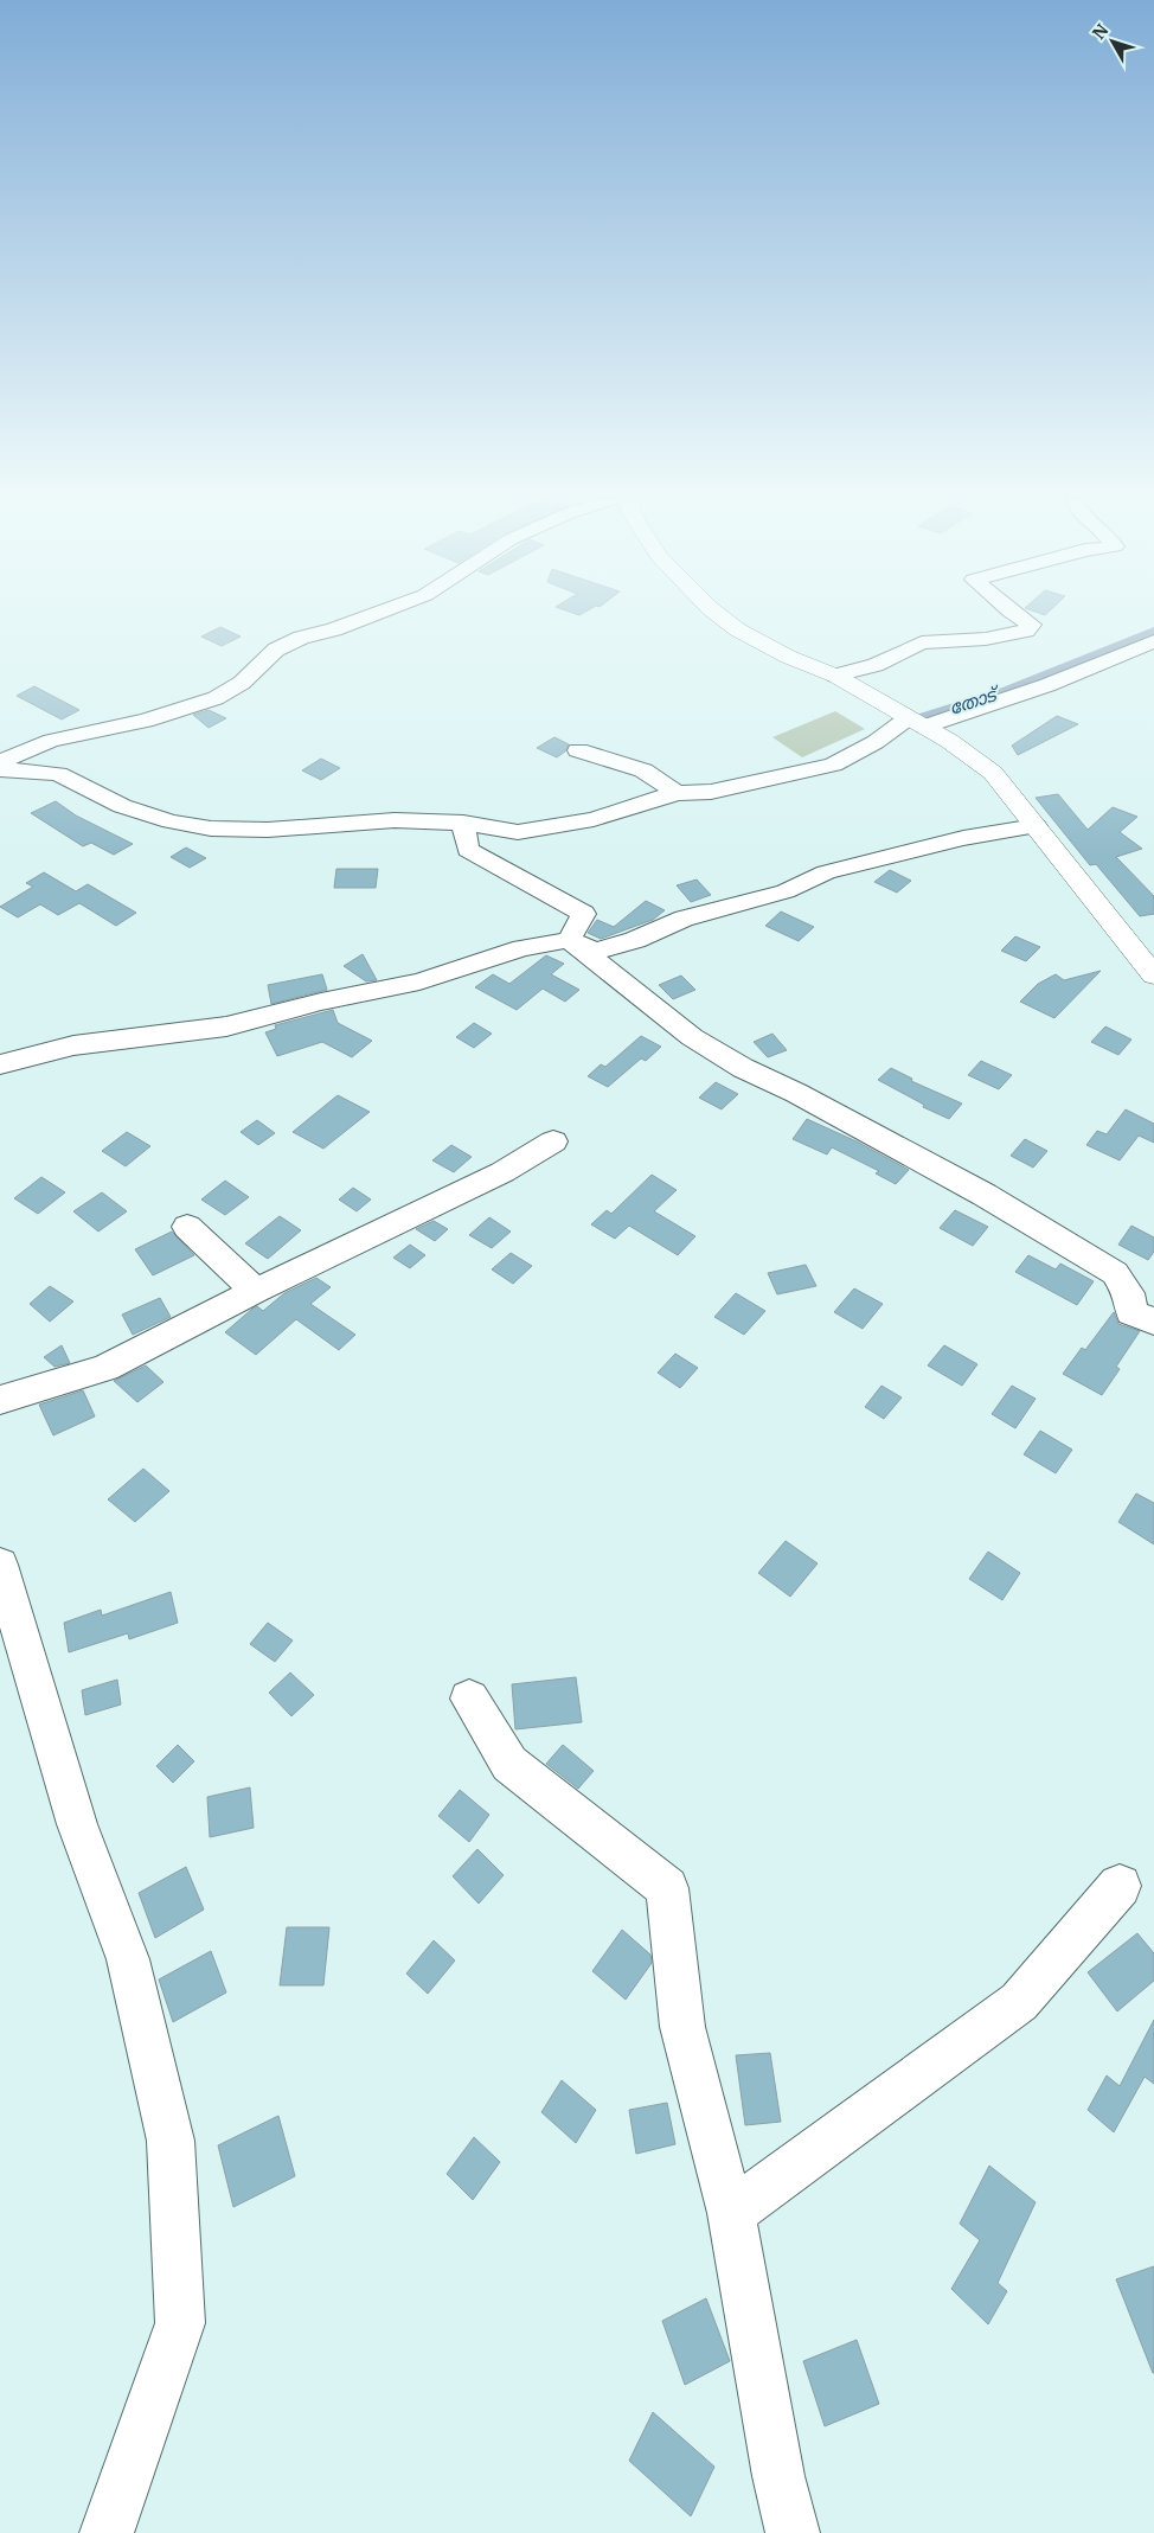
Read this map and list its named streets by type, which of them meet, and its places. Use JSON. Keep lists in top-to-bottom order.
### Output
{
  "water": ["തോട്"],
  "north": "top left"
}
